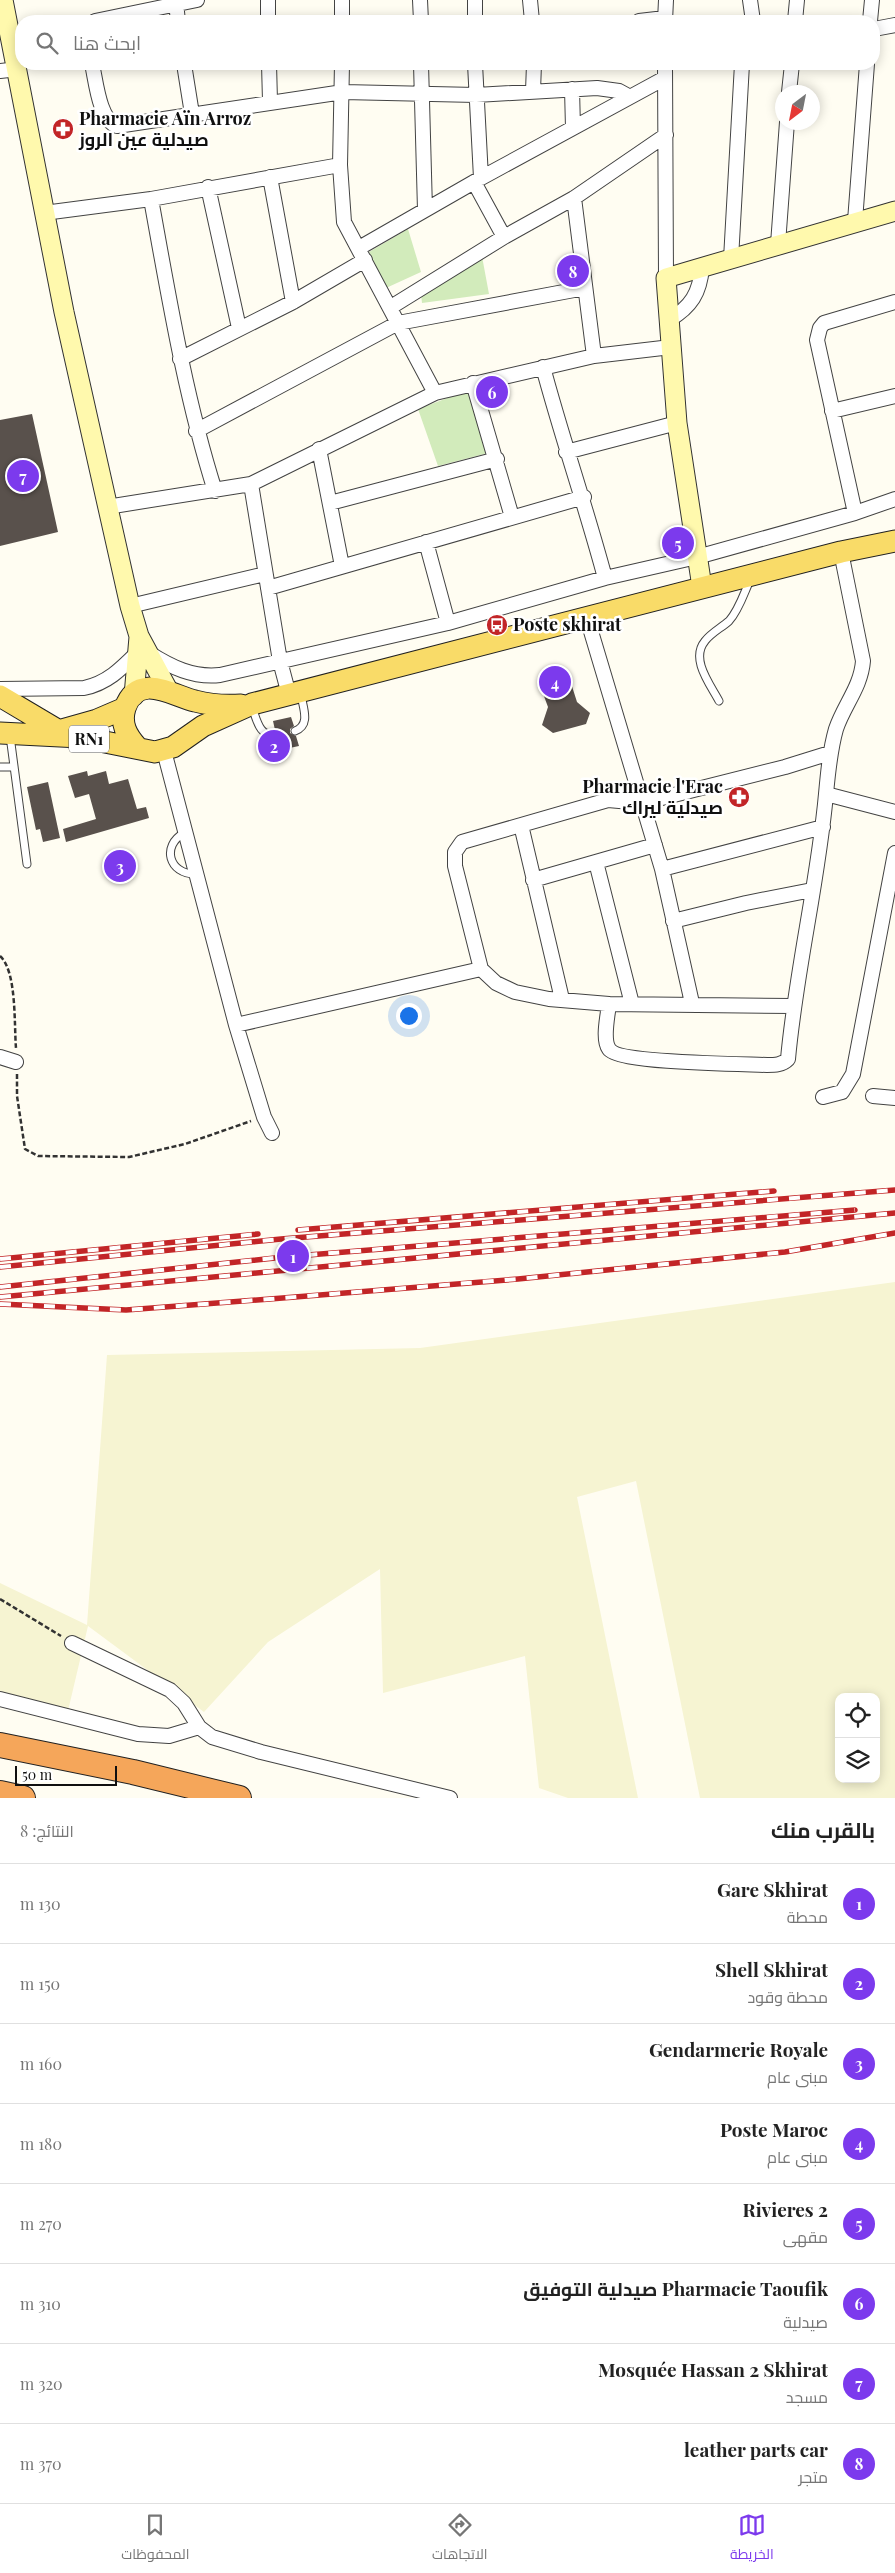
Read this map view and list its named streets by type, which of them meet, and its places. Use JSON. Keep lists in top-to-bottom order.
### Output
{
  "streets": {
    "main road": ["RN1"]
  },
  "places": {
    "pharmacy": ["Pharmacie Aïn Arroz صيدلية عين الروز", "Pharmacie l'Erac صيدلية ليراك"],
    "bus stop": ["Poste skhirat"]
  },
  "scale_bar": "50 m",
  "north": "bottom left",
  "page": {
    "search": "ابحث هنا",
    "pins": [
      "8",
      "6",
      "7",
      "5",
      "4",
      "2",
      "3",
      "1"
    ],
    "scale": "50 m",
    "heading": ["بالقرب منك", "النتائج: 8"],
    "list": [
      {
        "mark": "1",
        "name": "Gare Skhirat",
        "note": "محطة",
        "value": "130 m"
      },
      {
        "mark": "2",
        "name": "Shell Skhirat",
        "note": "محطة وقود",
        "value": "150 m"
      },
      {
        "mark": "3",
        "name": "Gendarmerie Royale",
        "note": "مبنى عام",
        "value": "160 m"
      },
      {
        "mark": "4",
        "name": "Poste Maroc",
        "note": "مبنى عام",
        "value": "180 m"
      },
      {
        "mark": "5",
        "name": "2 Rivieres",
        "note": "مقهى",
        "value": "270 m"
      },
      {
        "mark": "6",
        "name": "Pharmacie Taoufik صيدلية التوفيق",
        "note": "صيدلية",
        "value": "310 m"
      },
      {
        "mark": "7",
        "name": "Mosquée Hassan 2 Skhirat",
        "note": "مسجد",
        "value": "320 m"
      },
      {
        "mark": "8",
        "name": "leather parts car",
        "note": "متجر",
        "value": "370 m"
      }
    ],
    "nav": ["الخريطة", "الاتجاهات", "المحفوظات"]
  }
}
